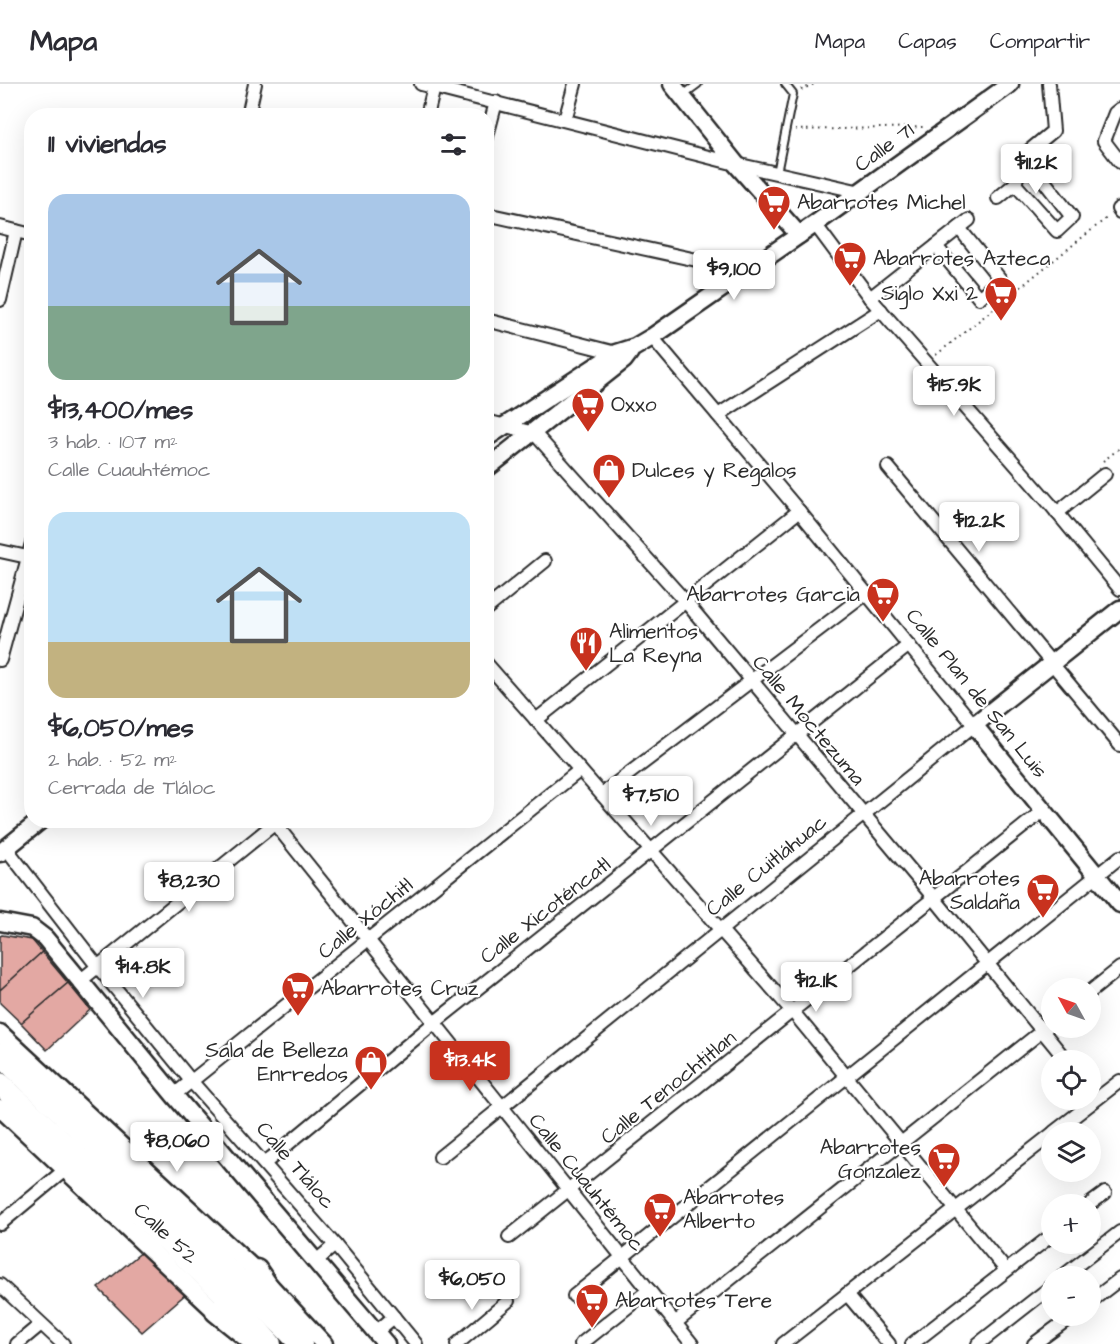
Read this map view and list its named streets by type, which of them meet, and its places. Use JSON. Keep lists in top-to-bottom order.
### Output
{
  "streets": {
    "street": [
      "Calle 71",
      "Calle Plan de San Luis",
      "Calle Moctezuma",
      "Calle Cuitláhuac",
      "Calle Xicoténcatl",
      "Calle Xóchitl",
      "Calle Tenochtitlan",
      "Calle Tláloc",
      "Calle Cuauhtémoc",
      "Calle 52"
    ]
  },
  "crossings": [
    ["Calle 71", "Calle Plan de San Luis"],
    ["Calle 71", "Calle Moctezuma"],
    ["Calle Plan de San Luis", "Calle Cuitláhuac"],
    ["Calle Plan de San Luis", "Calle Xicoténcatl"],
    ["Calle Plan de San Luis", "Calle Tenochtitlan"],
    ["Calle Moctezuma", "Calle Cuitláhuac"],
    ["Calle Moctezuma", "Calle Xicoténcatl"],
    ["Calle Moctezuma", "Calle Tenochtitlan"],
    ["Calle Cuitláhuac", "Calle Cuauhtémoc"],
    ["Calle Xicoténcatl", "Calle Tláloc"],
    ["Calle Xicoténcatl", "Calle Cuauhtémoc"],
    ["Calle Xóchitl", "Calle Tláloc"],
    ["Calle Xóchitl", "Calle Cuauhtémoc"],
    ["Calle Tenochtitlan", "Calle Cuauhtémoc"]
  ],
  "places": {
    "supermarket": [
      "Abarrotes Michel",
      "Abarrotes Azteca",
      "Siglo Xxi 2",
      "Oxxo",
      "Abarrotes Garcia",
      "Abarrotes Saldaña",
      "Abarrotes Cruz",
      "Abarrotes Gonzalez",
      "Abarrotes Alberto",
      "Abarrotes Tere"
    ],
    "shop": ["Dulces y Regalos", "Sala de Belleza Enrredos"],
    "restaurant": ["Alimentos La Reyna"]
  },
  "north": "top left",
  "page": {
    "header": "Mapa",
    "nav": ["Mapa", "Capas", "Compartir"],
    "heading": "11 viviendas",
    "price": [
      "$11.2K",
      "$9,100",
      "$15.9K",
      "$12.2K",
      "$7,510",
      "$8,230",
      "$14.8K",
      "$12.1K",
      "$13.4K",
      "$8,060",
      "$6,050"
    ],
    "list": [
      {
        "name": "$13,400/mes",
        "note": "3 hab. · 107 m² · Calle Cuauhtémoc"
      },
      {
        "name": "$6,050/mes",
        "note": "2 hab. · 52 m² · Cerrada de Tláloc"
      }
    ],
    "map_buttons": ["+", "−"]
  }
}
